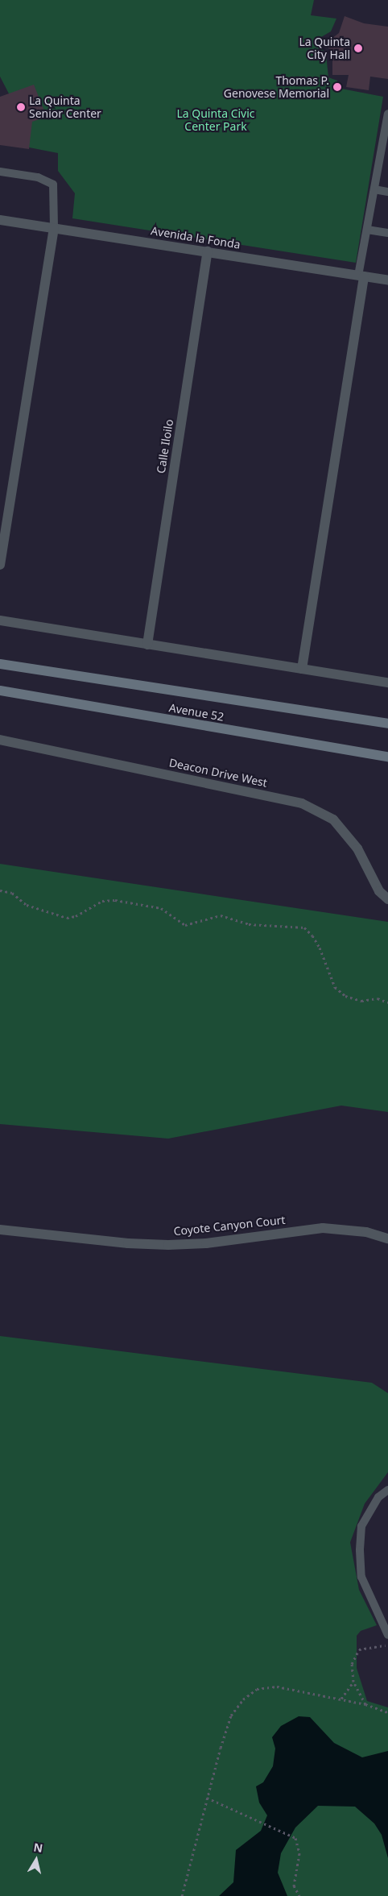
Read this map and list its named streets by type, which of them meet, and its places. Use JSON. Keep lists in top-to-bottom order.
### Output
{
  "streets": {
    "main road": ["Avenue 52"],
    "street": [
      "Avenida la Fonda",
      "Calle Iloilo",
      "Deacon Drive West",
      "Coyote Canyon Court"
    ]
  },
  "crossings": [
    ["Avenida la Fonda", "Calle Iloilo"]
  ],
  "parks": ["La Quinta Civic Center Park"],
  "places": ["La Quinta City Hall", "Thomas P. Genovese Memorial", "La Quinta Senior Center"],
  "north": "top"
}
